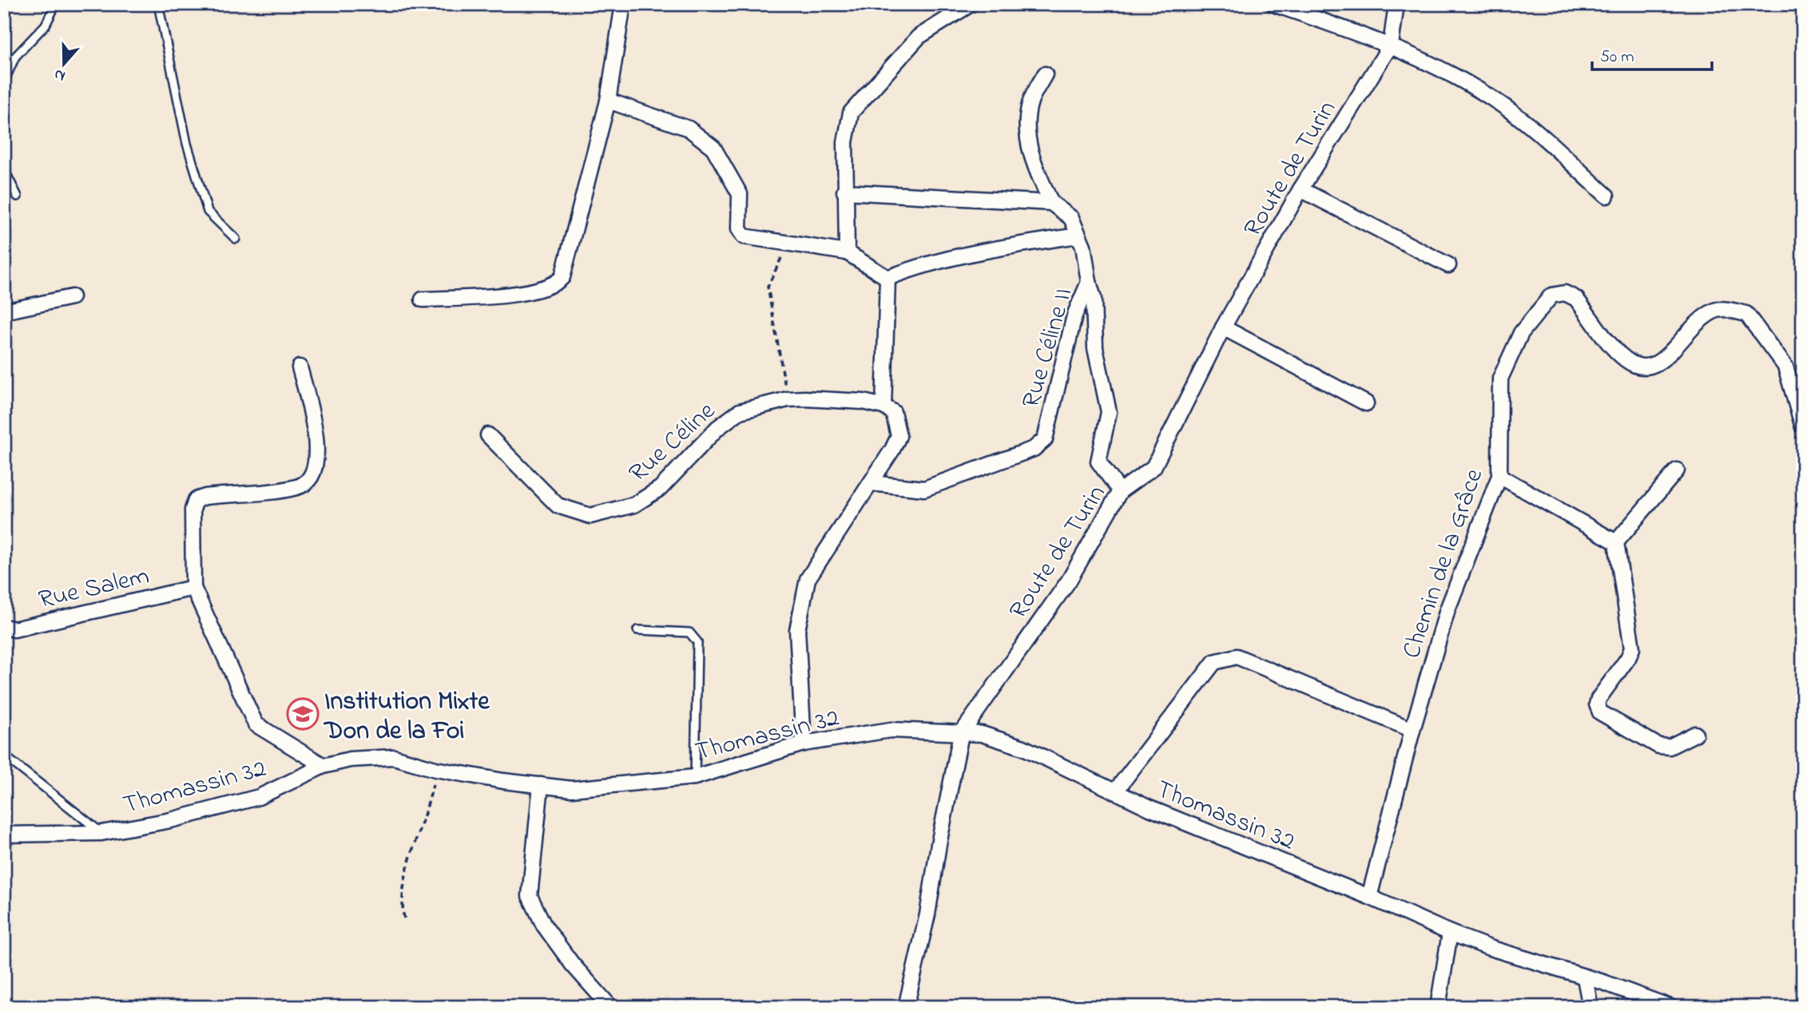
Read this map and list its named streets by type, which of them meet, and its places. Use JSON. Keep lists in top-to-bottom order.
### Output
{
  "streets": {
    "street": [
      "Route de Turin",
      "Rue Céline II",
      "Rue Céline",
      "Chemin de la Grâce",
      "Rue Salem",
      "Thomassin 32"
    ]
  },
  "crossings": [
    ["Route de Turin", "Thomassin 32"],
    ["Chemin de la Grâce", "Thomassin 32"]
  ],
  "places": {
    "school or university": ["Institution Mixte Don de la Foi"]
  },
  "scale_bar": "50 m",
  "north": "bottom"
}
